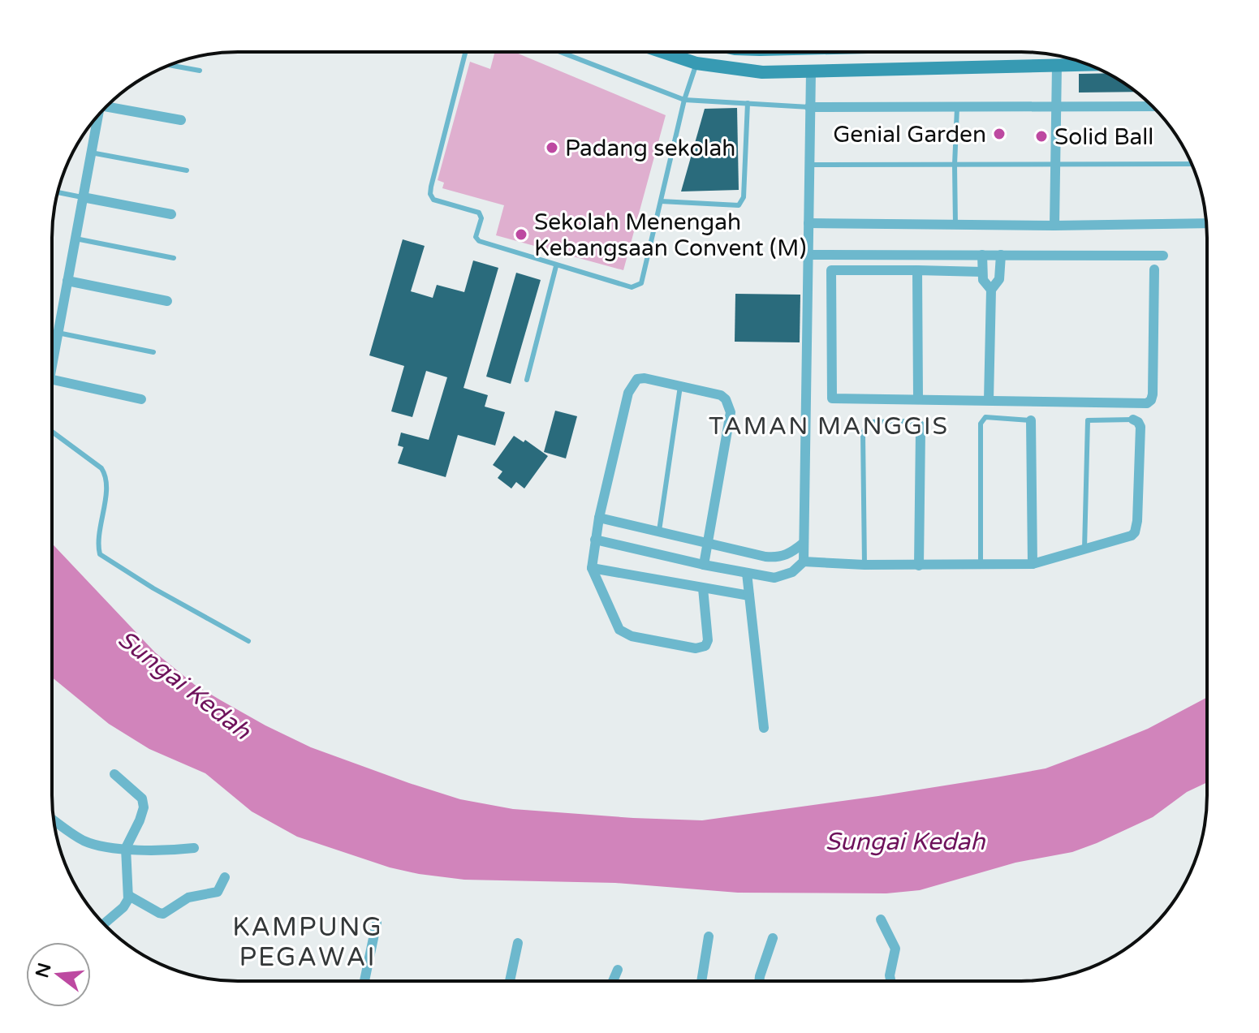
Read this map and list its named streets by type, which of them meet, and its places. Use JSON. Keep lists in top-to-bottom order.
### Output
{
  "districts": ["TAMAN MANGGIS", "KAMPUNG PEGAWAI"],
  "water": ["Sungai Kedah"],
  "places": [
    "Genial Garden",
    "Solid Ball",
    "Padang sekolah",
    "Sekolah Menengah Kebangsaan Convent (M)"
  ],
  "north": "left"
}
